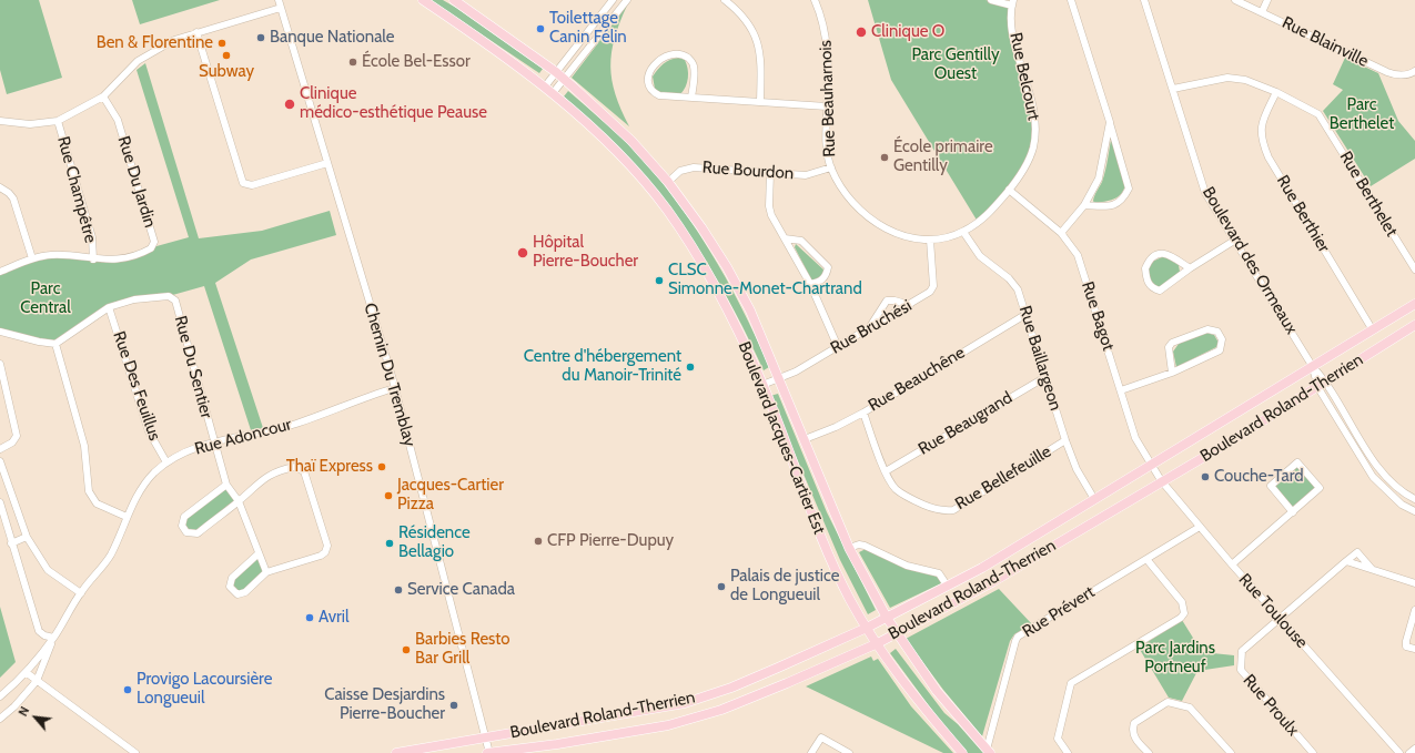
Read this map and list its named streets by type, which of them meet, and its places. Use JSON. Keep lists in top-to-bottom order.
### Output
{
  "streets": {
    "main road": ["Boulevard Roland-Therrien", "Boulevard Jacques-Cartier Est"],
    "street": [
      "Rue Blainville",
      "Rue Belcourt",
      "Rue Beauharnois",
      "Rue Bourdon",
      "Rue Du Jardin",
      "Rue Champêtre",
      "Rue Berthelet",
      "Rue Berthier",
      "Boulevard des Ormeaux",
      "Rue Bagot",
      "Rue Bruchési",
      "Rue Baillargeon",
      "Rue Du Sentier",
      "Chemin Du Tremblay",
      "Rue Beauchêne",
      "Rue Des Feuillus",
      "Rue Beaugrand",
      "Rue Adoncour",
      "Rue Bellefeuille",
      "Rue Toulouse",
      "Rue Prévert",
      "Rue Proulx"
    ]
  },
  "crossings": [
    ["Rue Belcourt", "Rue Beauharnois"],
    ["Rue Belcourt", "Rue Bagot"],
    ["Rue Belcourt", "Rue Baillargeon"],
    ["Rue Beauharnois", "Rue Bourdon"],
    ["Rue Beauharnois", "Rue Bruchési"],
    ["Rue Beauharnois", "Rue Baillargeon"],
    ["Rue Bourdon", "Boulevard Jacques-Cartier Est"],
    ["Rue Du Jardin", "Rue Champêtre"],
    ["Rue Berthelet", "Rue Berthier"],
    ["Rue Berthelet", "Boulevard des Ormeaux"],
    ["Rue Berthier", "Boulevard Roland-Therrien"],
    ["Boulevard des Ormeaux", "Boulevard Roland-Therrien"],
    ["Rue Bagot", "Boulevard Roland-Therrien"],
    ["Rue Bagot", "Rue Toulouse"],
    ["Rue Bruchési", "Boulevard Jacques-Cartier Est"],
    ["Rue Baillargeon", "Rue Beauchêne"],
    ["Rue Baillargeon", "Boulevard Roland-Therrien"],
    ["Rue Baillargeon", "Rue Beaugrand"],
    ["Rue Baillargeon", "Rue Bellefeuille"],
    ["Rue Du Sentier", "Rue Des Feuillus"],
    ["Rue Du Sentier", "Rue Adoncour"],
    ["Chemin Du Tremblay", "Boulevard Roland-Therrien"],
    ["Chemin Du Tremblay", "Rue Adoncour"],
    ["Rue Beauchêne", "Boulevard Jacques-Cartier Est"],
    ["Rue Beauchêne", "Rue Bellefeuille"],
    ["Rue Des Feuillus", "Rue Adoncour"],
    ["Boulevard Roland-Therrien", "Boulevard Jacques-Cartier Est"],
    ["Boulevard Roland-Therrien", "Rue Toulouse"],
    ["Rue Beaugrand", "Rue Bellefeuille"],
    ["Boulevard Jacques-Cartier Est", "Rue Prévert"],
    ["Rue Toulouse", "Rue Prévert"],
    ["Rue Toulouse", "Rue Proulx"]
  ],
  "parks": [
    "Parc Gentilly Ouest",
    "Parc Berthelet",
    "Parc Central",
    "Parc Jardins Portneuf"
  ],
  "places": [
    "Toilettage Canin Félin",
    "Clinique O",
    "Banque Nationale",
    "Ben & Florentine",
    "Subway",
    "École Bel-Essor",
    "Clinique médico-esthétique Peause",
    "École primaire Gentilly",
    "Hôpital Pierre-Boucher",
    "CLSC Simonne-Monet-Chartrand",
    "Centre d'hébergement du Manoir-Trinité",
    "Thaï Express",
    "Couche-Tard",
    "Jacques-Cartier Pizza",
    "CFP Pierre-Dupuy",
    "Résidence Bellagio",
    "Palais de justice de Longueuil",
    "Service Canada",
    "Avril",
    "Barbies Resto Bar Grill",
    "Provigo Lacoursière Longueuil",
    "Caisse Desjardins Pierre-Boucher"
  ],
  "north": "top left"
}
